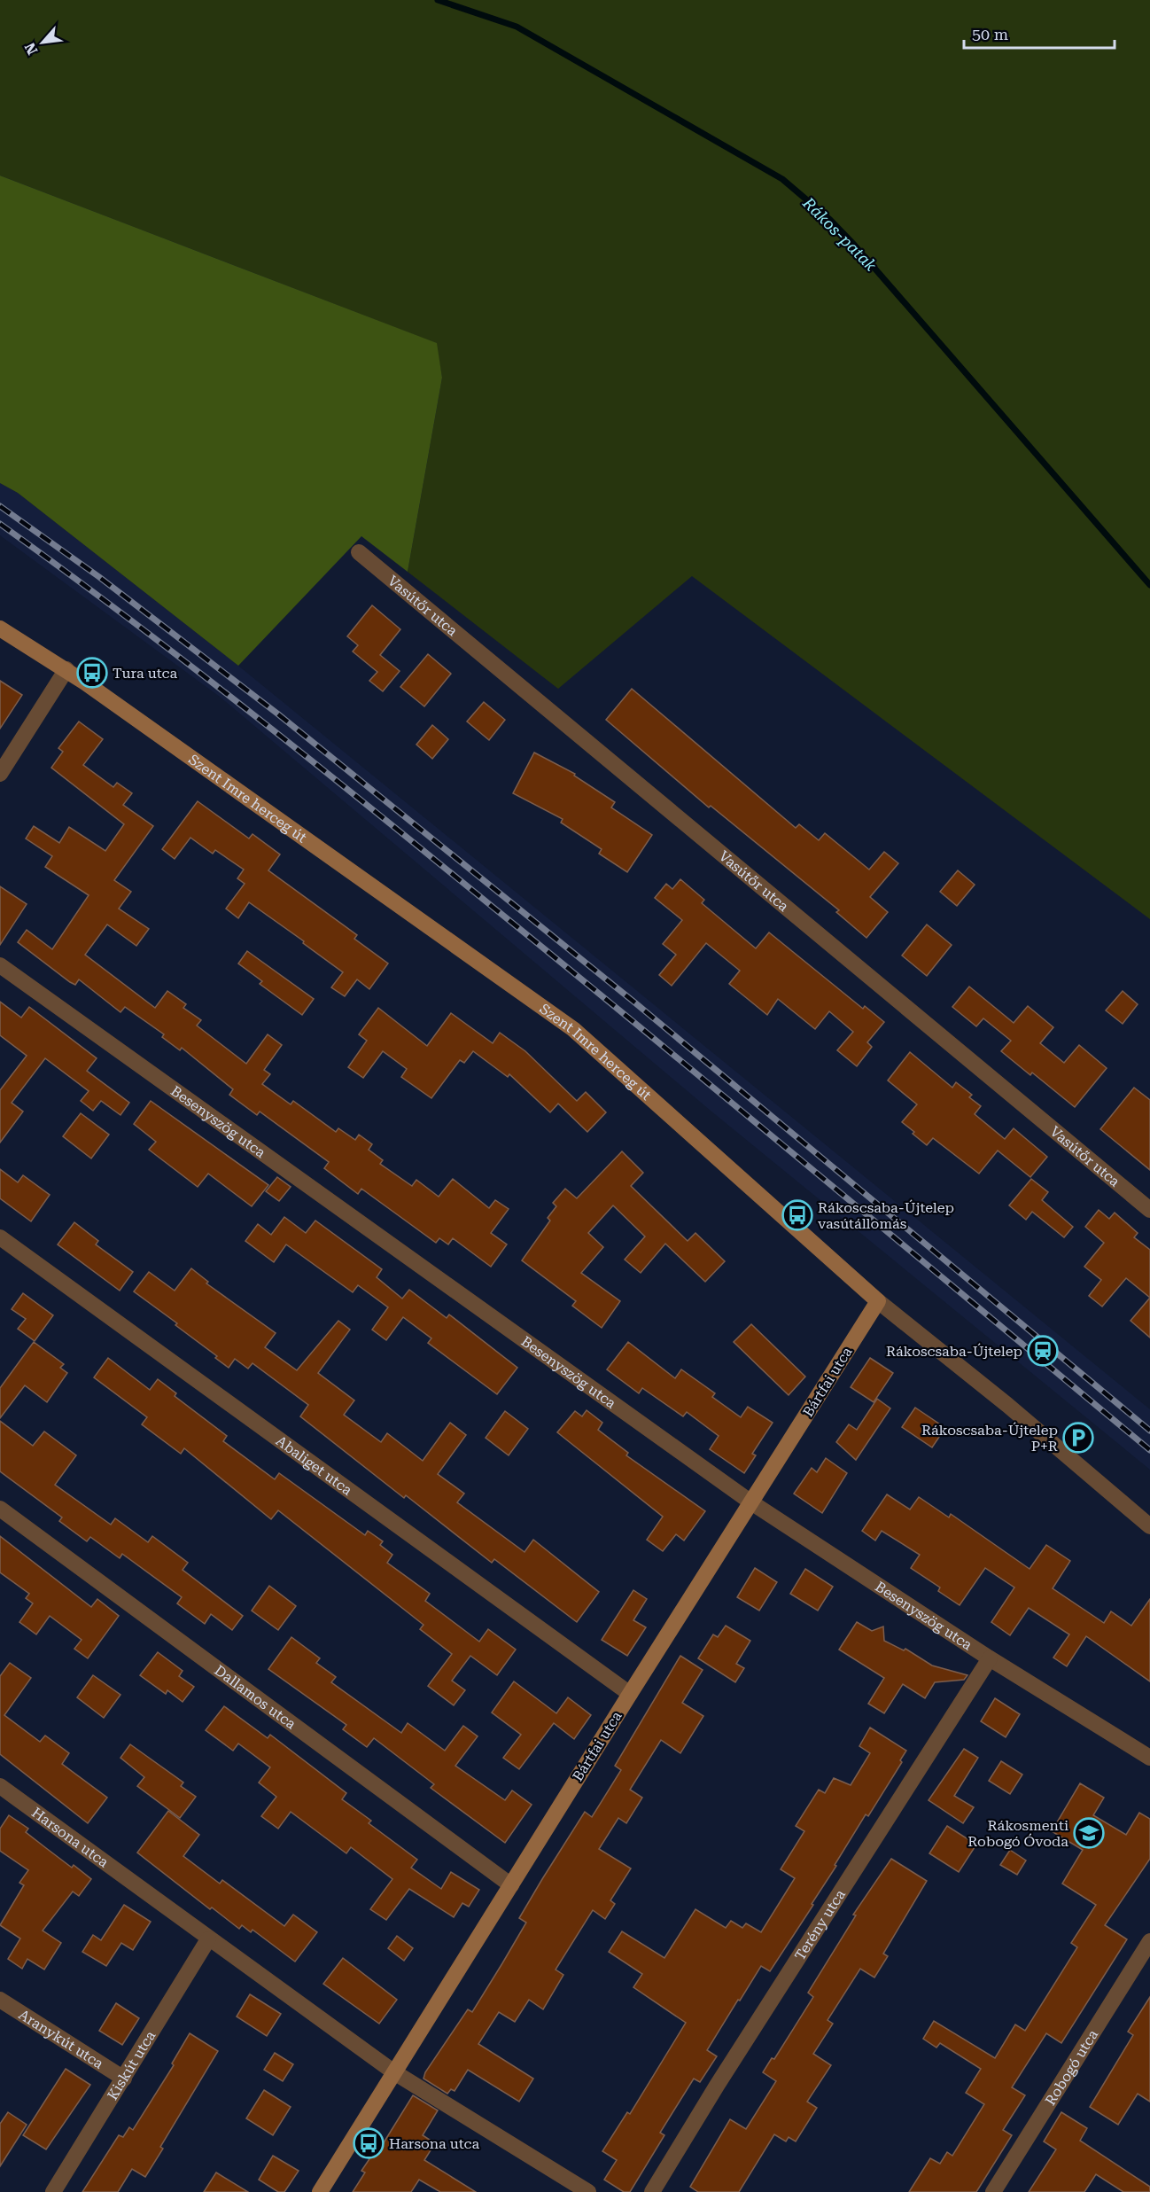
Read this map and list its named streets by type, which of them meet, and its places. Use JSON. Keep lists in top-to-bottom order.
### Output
{
  "streets": {
    "street": [
      "Vasútőr utca",
      "Szent Imre herceg út",
      "Besenyszög utca",
      "Bártfai utca",
      "Abaliget utca",
      "Dallamos utca",
      "Harsona utca",
      "Terény utca",
      "Aranykút utca",
      "Kiskút utca",
      "Robogó utca"
    ]
  },
  "crossings": [
    ["Szent Imre herceg út", "Bártfai utca"],
    ["Besenyszög utca", "Bártfai utca"],
    ["Besenyszög utca", "Terény utca"],
    ["Bártfai utca", "Abaliget utca"],
    ["Bártfai utca", "Dallamos utca"],
    ["Bártfai utca", "Harsona utca"],
    ["Harsona utca", "Kiskút utca"],
    ["Aranykút utca", "Kiskút utca"]
  ],
  "water": ["Rákos-patak"],
  "places": {
    "bus stop": ["Tura utca", "Rákoscsaba-Újtelep vasútállomás", "Harsona utca"],
    "station": ["Rákoscsaba-Újtelep"],
    "parking": ["Rákoscsaba-Újtelep P+R"],
    "school or university": ["Rákosmenti Robogó Óvoda"]
  },
  "scale_bar": "50 m",
  "north": "bottom left"
}
